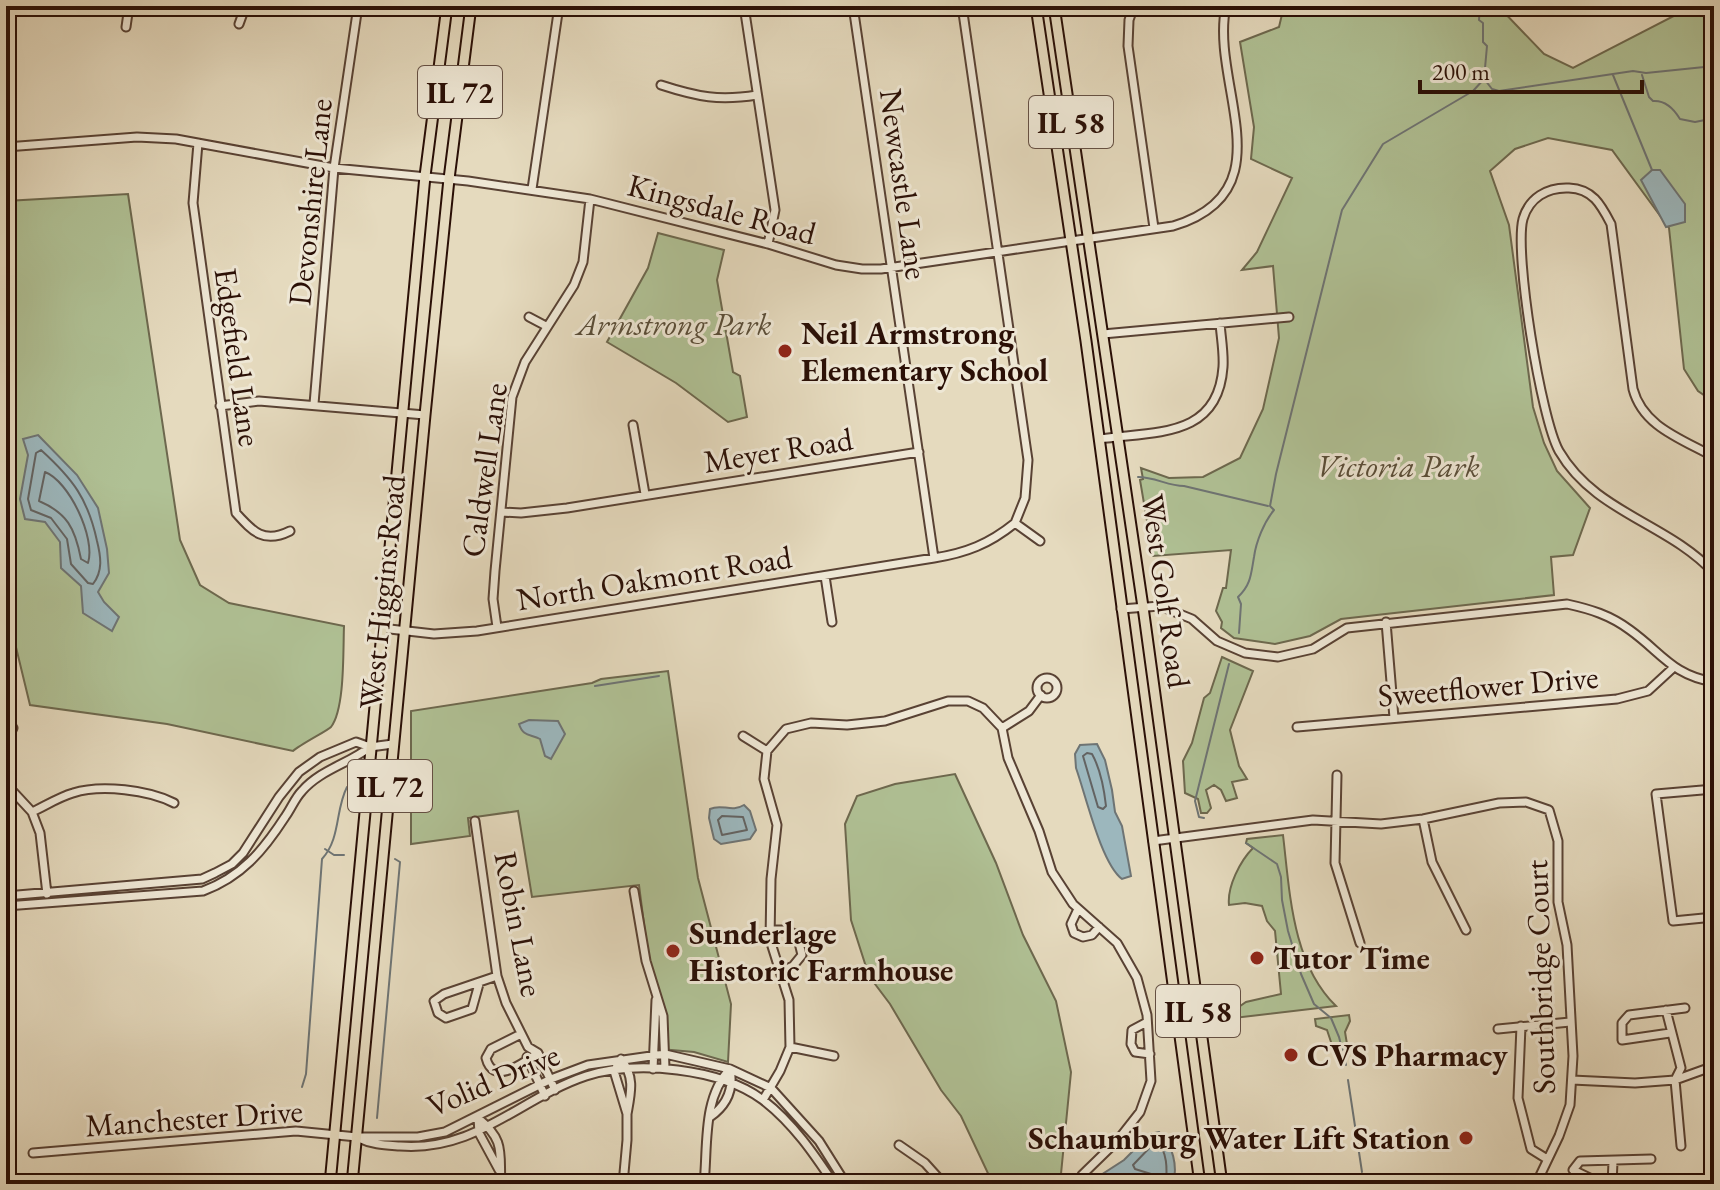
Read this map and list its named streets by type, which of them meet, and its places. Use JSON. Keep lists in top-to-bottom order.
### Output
{
  "streets": {
    "main road": [
      "IL 72",
      "IL 58",
      "West Golf Road",
      "West Higgins Road"
    ],
    "street": [
      "Newcastle Lane",
      "Devonshire Lane",
      "Kingsdale Road",
      "Edgefield Lane",
      "Meyer Road",
      "Caldwell Lane",
      "North Oakmont Road",
      "Sweetflower Drive",
      "Robin Lane",
      "Southbridge Court",
      "Volid Drive",
      "Manchester Drive"
    ]
  },
  "crossings": [
    ["Newcastle Lane", "Kingsdale Road"],
    ["Newcastle Lane", "Meyer Road"],
    ["Newcastle Lane", "North Oakmont Road"],
    ["Devonshire Lane", "Kingsdale Road"],
    ["Kingsdale Road", "Edgefield Lane"],
    ["Kingsdale Road", "Caldwell Lane"],
    ["Kingsdale Road", "West Golf Road"],
    ["Kingsdale Road", "West Higgins Road"],
    ["Meyer Road", "Caldwell Lane"],
    ["Caldwell Lane", "North Oakmont Road"],
    ["North Oakmont Road", "West Higgins Road"],
    ["West Higgins Road", "Volid Drive"],
    ["West Higgins Road", "Manchester Drive"],
    ["Volid Drive", "Manchester Drive"]
  ],
  "parks": ["Armstrong Park", "Victoria Park"],
  "places": [
    "Neil Armstrong Elementary School",
    "Sunderlage Historic Farmhouse",
    "Tutor Time",
    "CVS Pharmacy",
    "Schaumburg Water Lift Station"
  ],
  "scale_bar": "200 m"
}
